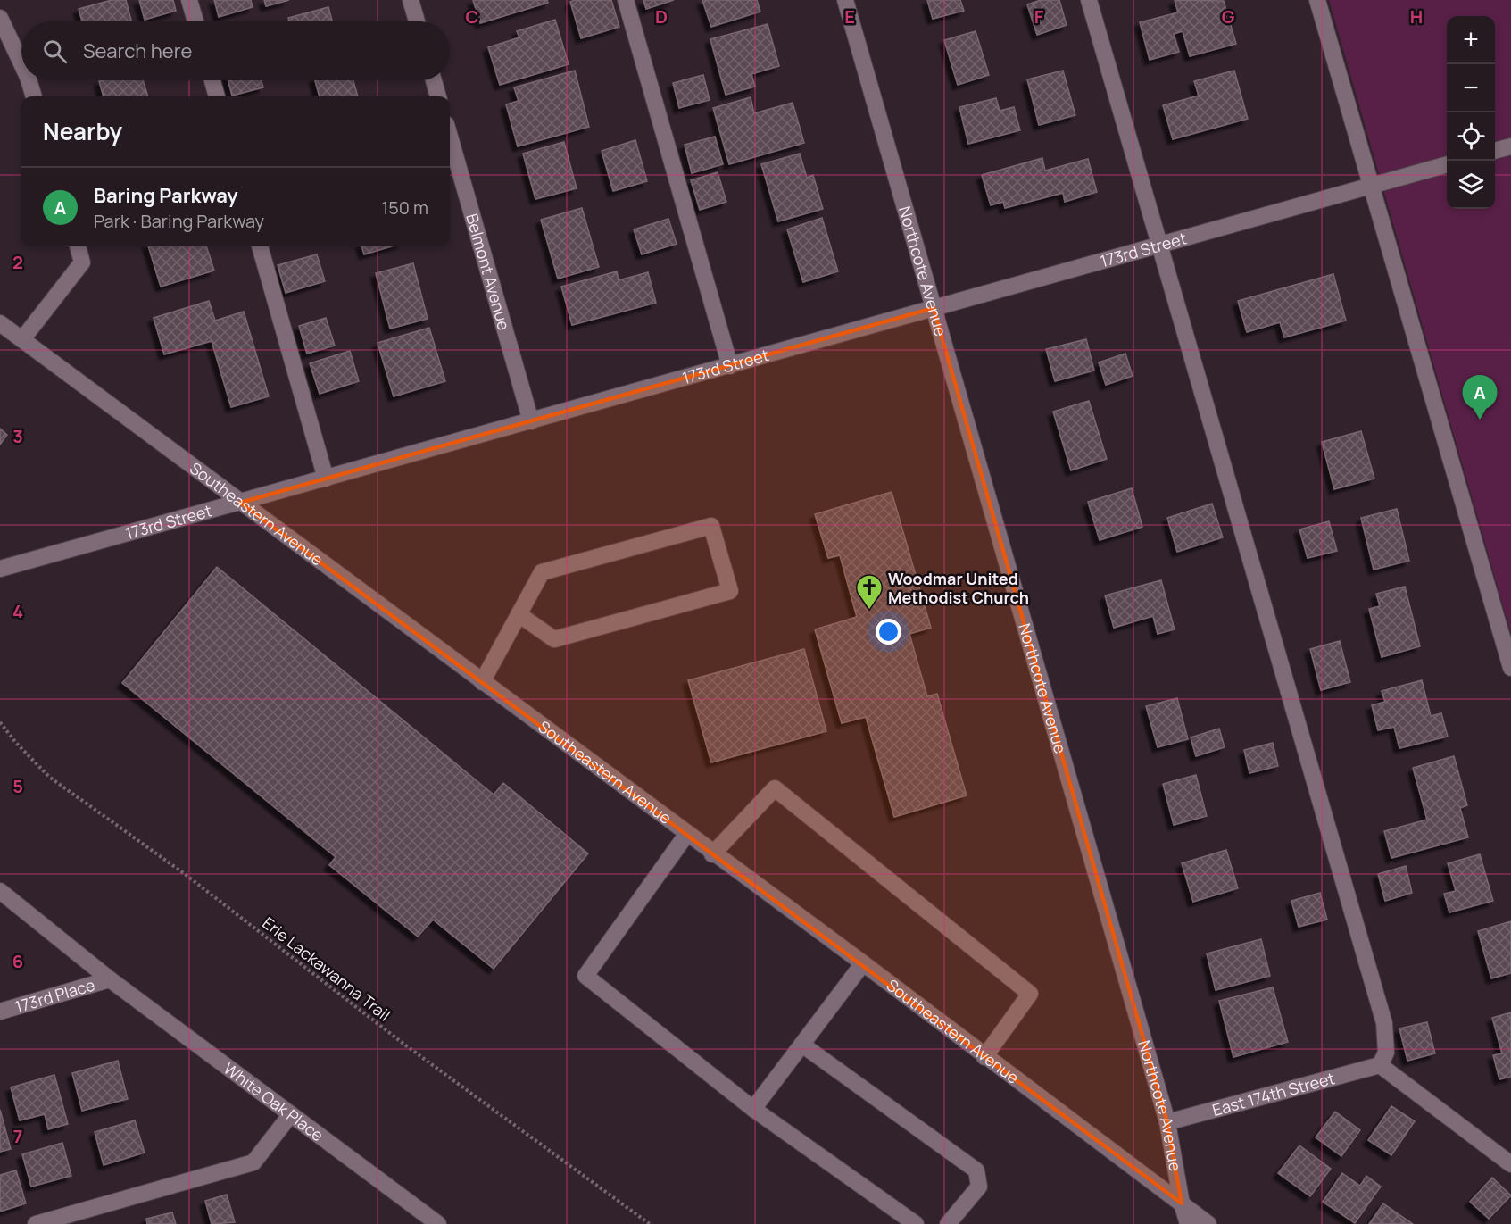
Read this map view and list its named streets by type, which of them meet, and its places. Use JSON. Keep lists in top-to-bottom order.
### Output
{
  "streets": {
    "street": [
      "173rd Street",
      "Northcote Avenue",
      "Belmont Avenue",
      "Southeastern Avenue",
      "173rd Place",
      "East 174th Street",
      "White Oak Place"
    ],
    "path": ["Erie Lackawanna Trail"]
  },
  "crossings": [
    ["173rd Street", "Northcote Avenue"],
    ["173rd Street", "Belmont Avenue"],
    ["173rd Street", "Southeastern Avenue"],
    ["Northcote Avenue", "Southeastern Avenue"],
    ["Northcote Avenue", "East 174th Street"],
    ["173rd Place", "White Oak Place"]
  ],
  "places": {
    "church": ["Woodmar United Methodist Church"]
  },
  "page": {
    "map_buttons": ["+", "−"],
    "search": "Search here",
    "heading": "Nearby",
    "list": [
      {
        "mark": "A",
        "name": "Baring Parkway",
        "note": "Park · Baring Parkway",
        "value": "150 m"
      }
    ],
    "pins": "A"
  },
  "grid": {
    "columns": [
      "C",
      "D",
      "E",
      "F",
      "G",
      "H"
    ],
    "rows": [
      "2",
      "3",
      "4",
      "5",
      "6",
      "7"
    ]
  }
}
